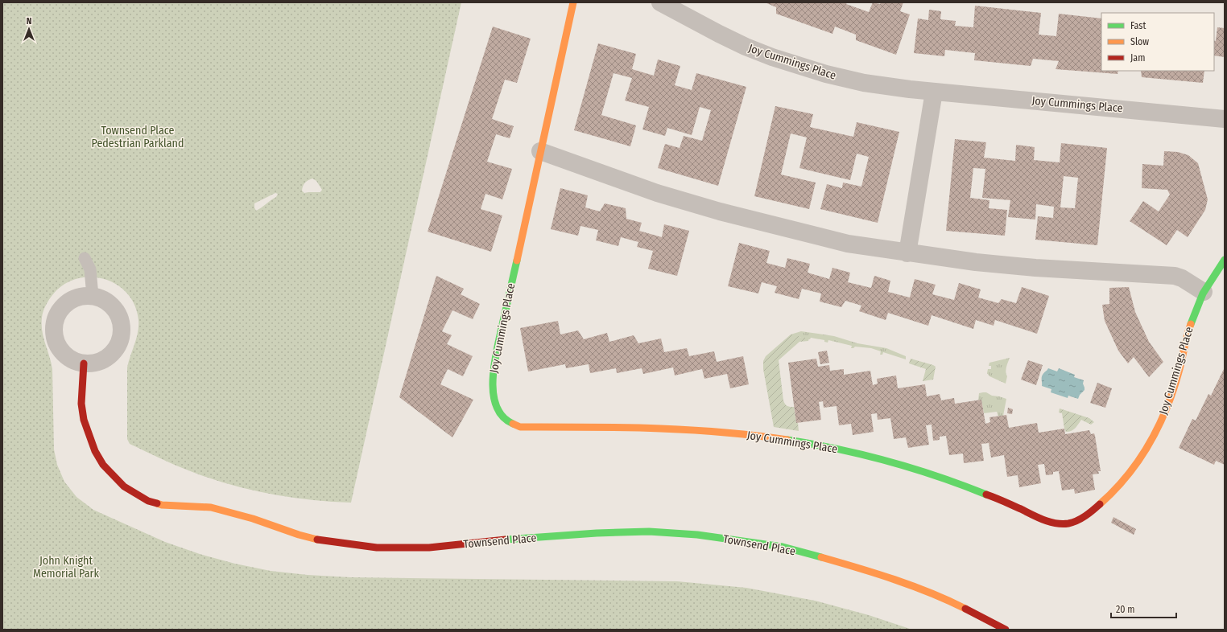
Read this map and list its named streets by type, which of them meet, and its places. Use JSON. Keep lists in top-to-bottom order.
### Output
{
  "streets": {
    "street": ["Joy Cummings Place", "Townsend Place"]
  },
  "parks": ["Townsend Place Pedestrian Parkland", "John Knight Memorial Park"],
  "legend": ["Fast", "Slow", "Jam"],
  "scale_bar": "20 m",
  "north": "top"
}
